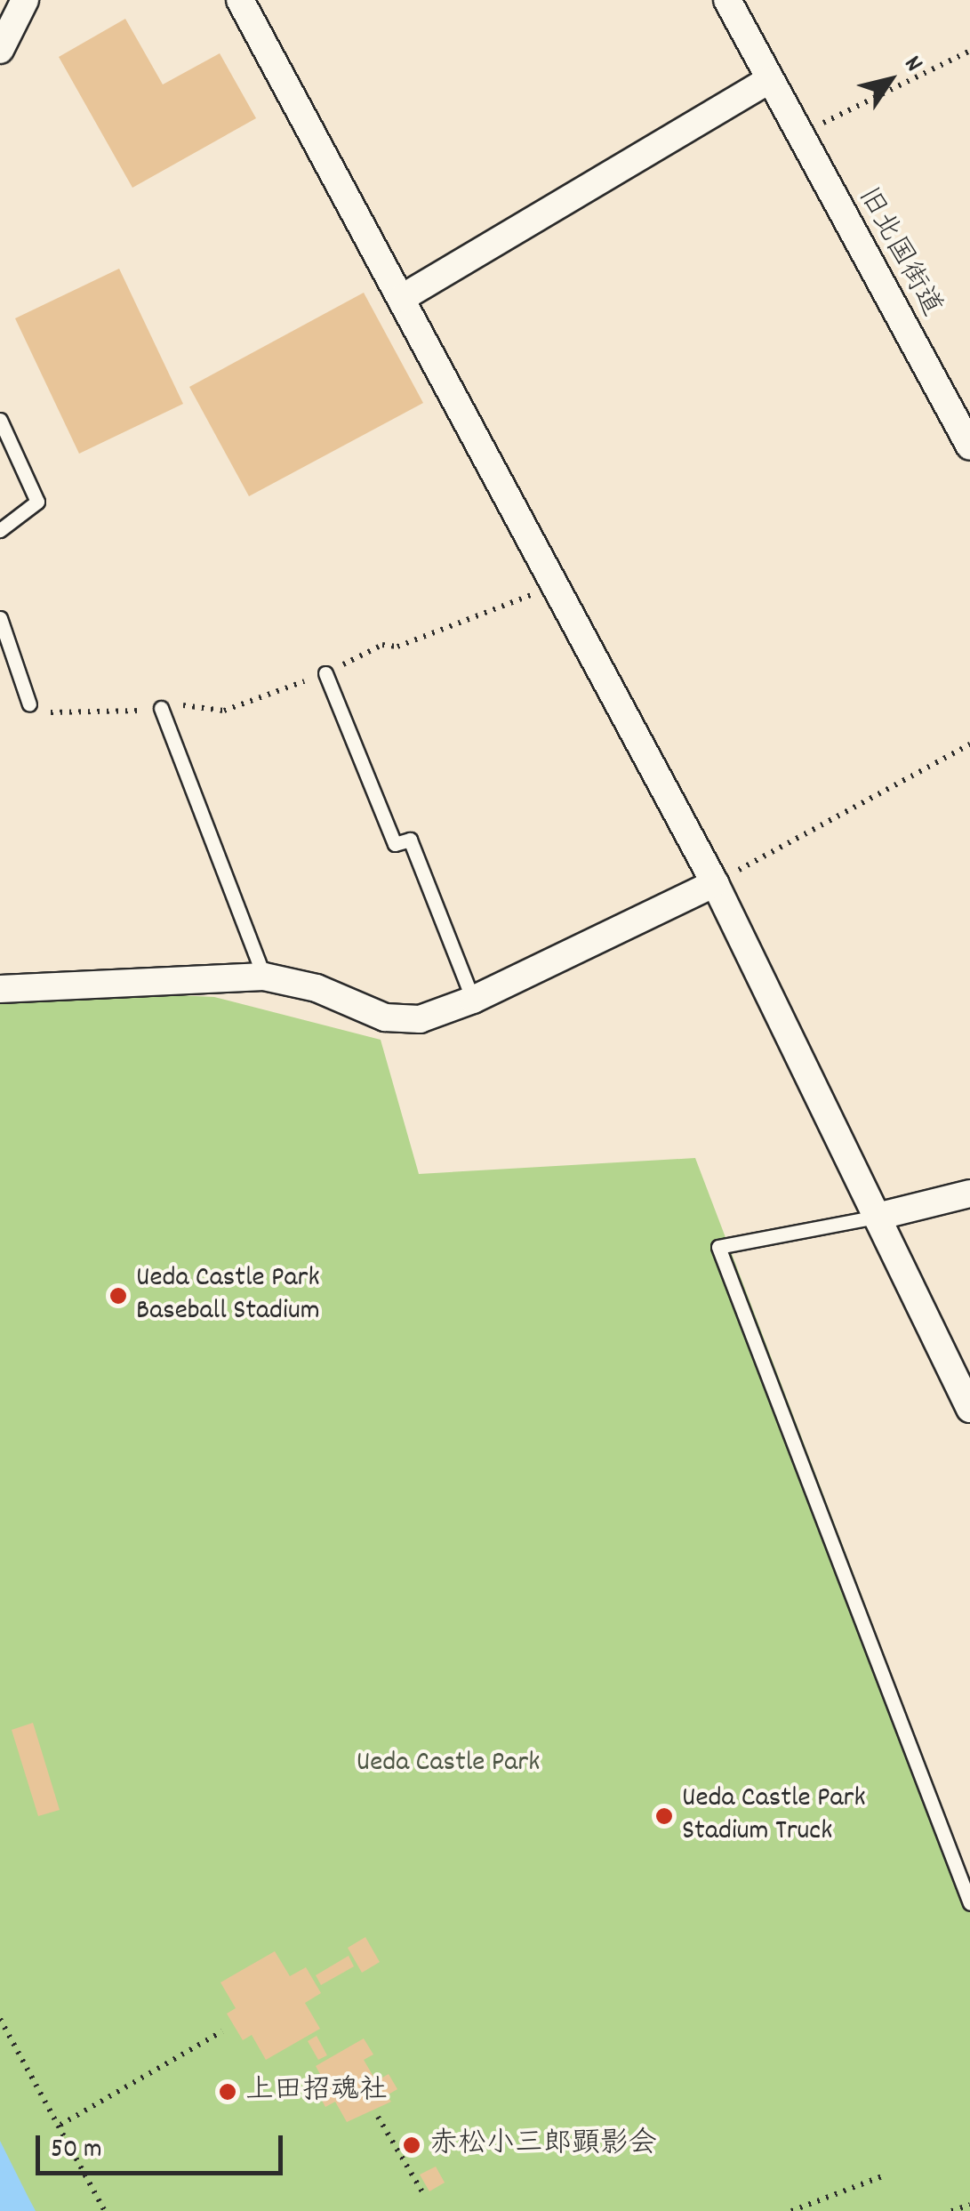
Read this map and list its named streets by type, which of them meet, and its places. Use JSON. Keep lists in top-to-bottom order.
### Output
{
  "streets": {
    "street": ["旧北国街道"]
  },
  "parks": ["Ueda Castle Park"],
  "places": [
    "Ueda Castle Park Baseball Stadium",
    "Ueda Castle Park Stadium Truck",
    "上田招魂社",
    "赤松小三郎顕影会"
  ],
  "scale_bar": "50 m",
  "north": "top right"
}
